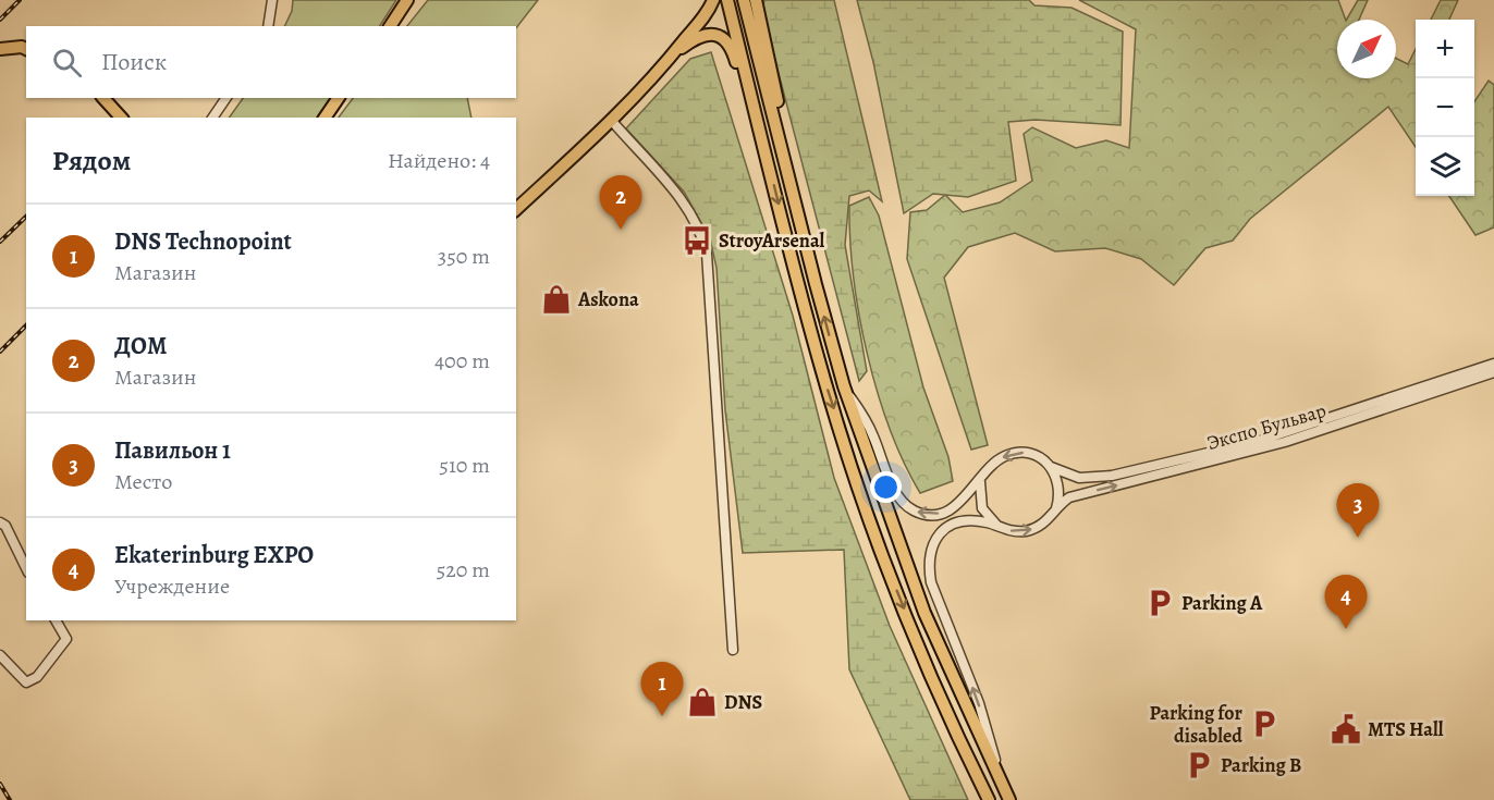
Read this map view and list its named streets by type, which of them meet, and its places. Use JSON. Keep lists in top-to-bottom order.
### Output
{
  "streets": {
    "street": ["Экспо Бульвар"]
  },
  "places": {
    "bus stop": ["StroyArsenal"],
    "shop": ["Askona", "DNS"],
    "parking": ["Parking A", "Parking for disabled", "Parking B"],
    "public building": ["MTS Hall"]
  },
  "north": "top right",
  "page": {
    "map_buttons": ["+", "−"],
    "search": "Поиск",
    "heading": ["Рядом", "Найдено: 4"],
    "pins": [
      "2",
      "3",
      "4",
      "1"
    ],
    "list": [
      {
        "mark": "1",
        "name": "DNS Technopoint",
        "note": "Магазин",
        "value": "350 m"
      },
      {
        "mark": "2",
        "name": "ДОМ",
        "note": "Магазин",
        "value": "400 m"
      },
      {
        "mark": "3",
        "name": "Павильон 1",
        "note": "Место",
        "value": "510 m"
      },
      {
        "mark": "4",
        "name": "Ekaterinburg EXPO",
        "note": "Учреждение",
        "value": "520 m"
      }
    ]
  }
}
